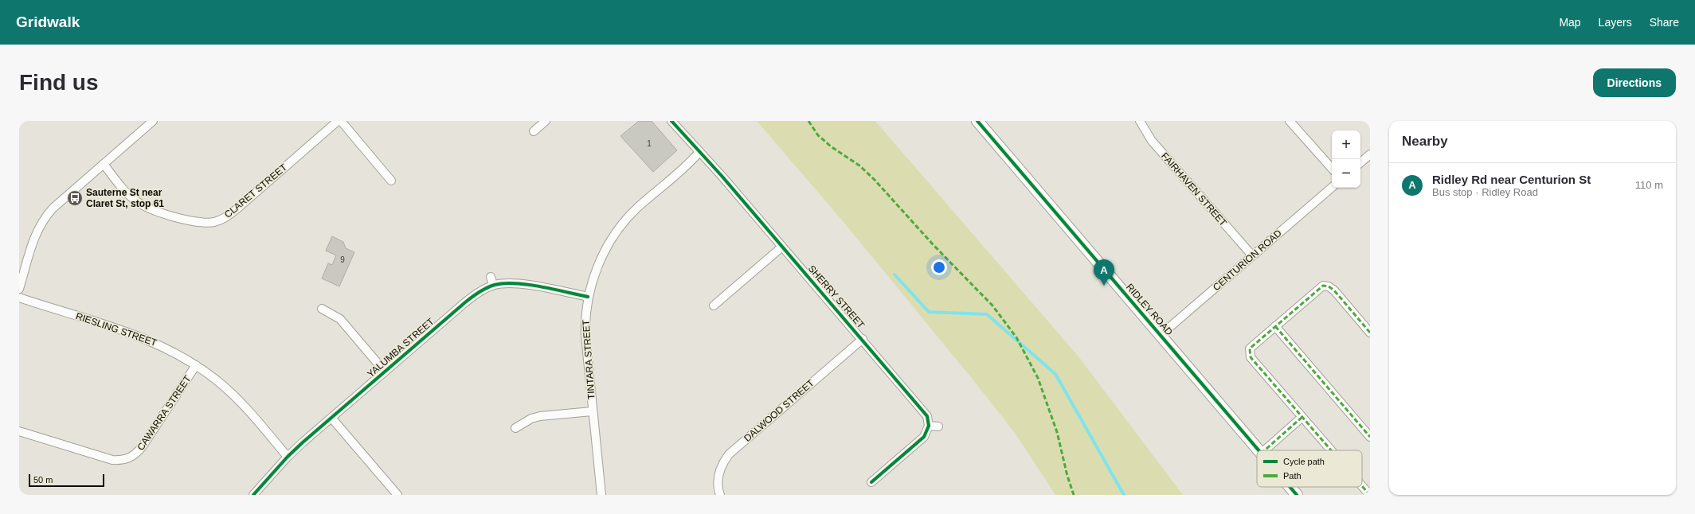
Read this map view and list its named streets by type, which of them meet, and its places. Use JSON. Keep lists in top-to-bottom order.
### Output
{
  "streets": {
    "street": [
      "FAIRHAVEN STREET",
      "CLARET STREET",
      "CENTURION ROAD",
      "SHERRY STREET",
      "RIDLEY ROAD",
      "RIESLING STREET",
      "YALUMBA STREET",
      "TINTARA STREET",
      "DALWOOD STREET",
      "CAWARRA STREET"
    ]
  },
  "crossings": [
    ["FAIRHAVEN STREET", "CENTURION ROAD"],
    ["CENTURION ROAD", "RIDLEY ROAD"],
    ["SHERRY STREET", "TINTARA STREET"],
    ["SHERRY STREET", "DALWOOD STREET"],
    ["RIESLING STREET", "YALUMBA STREET"],
    ["RIESLING STREET", "CAWARRA STREET"],
    ["YALUMBA STREET", "TINTARA STREET"]
  ],
  "places": {
    "bus stop": ["Sauterne St near Claret St, stop 61"]
  },
  "house_numbers": ["1", "9"],
  "legend": ["Cycle path", "Path"],
  "scale_bar": "50 m",
  "page": {
    "header": "Gridwalk",
    "nav": ["Map", "Layers", "Share"],
    "buttons": "Directions",
    "title": "Find us",
    "heading": "Nearby",
    "map_buttons": ["+", "−"],
    "list": [
      {
        "mark": "A",
        "name": "Ridley Rd near Centurion St",
        "note": "Bus stop · Ridley Road",
        "value": "110 m"
      }
    ],
    "pins": "A",
    "scale": "50 m"
  }
}
